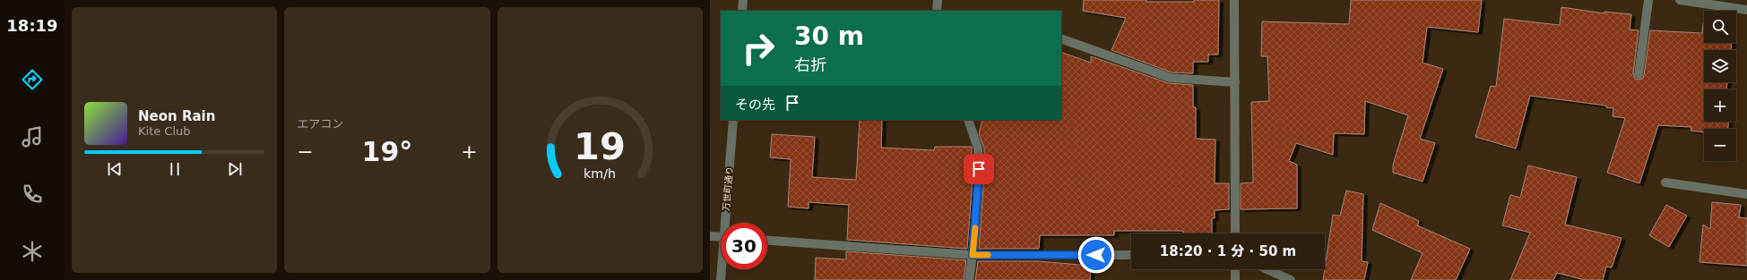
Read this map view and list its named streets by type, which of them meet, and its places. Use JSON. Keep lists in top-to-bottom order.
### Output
{
  "streets": {
    "street": ["万世町通り"]
  },
  "page": {
    "tabs": "18:19",
    "tile": "エアコン",
    "map_buttons": ["+", "−"],
    "turn": ["30 m", "右折"],
    "then": "その先",
    "song": ["Neon Rain", "Kite Club"],
    "heat": ["−", "19°", "+"],
    "limit": "30",
    "trip": "18:20 · 1 分 · 50 m",
    "gauge": ["19", "km/h"]
  }
}
